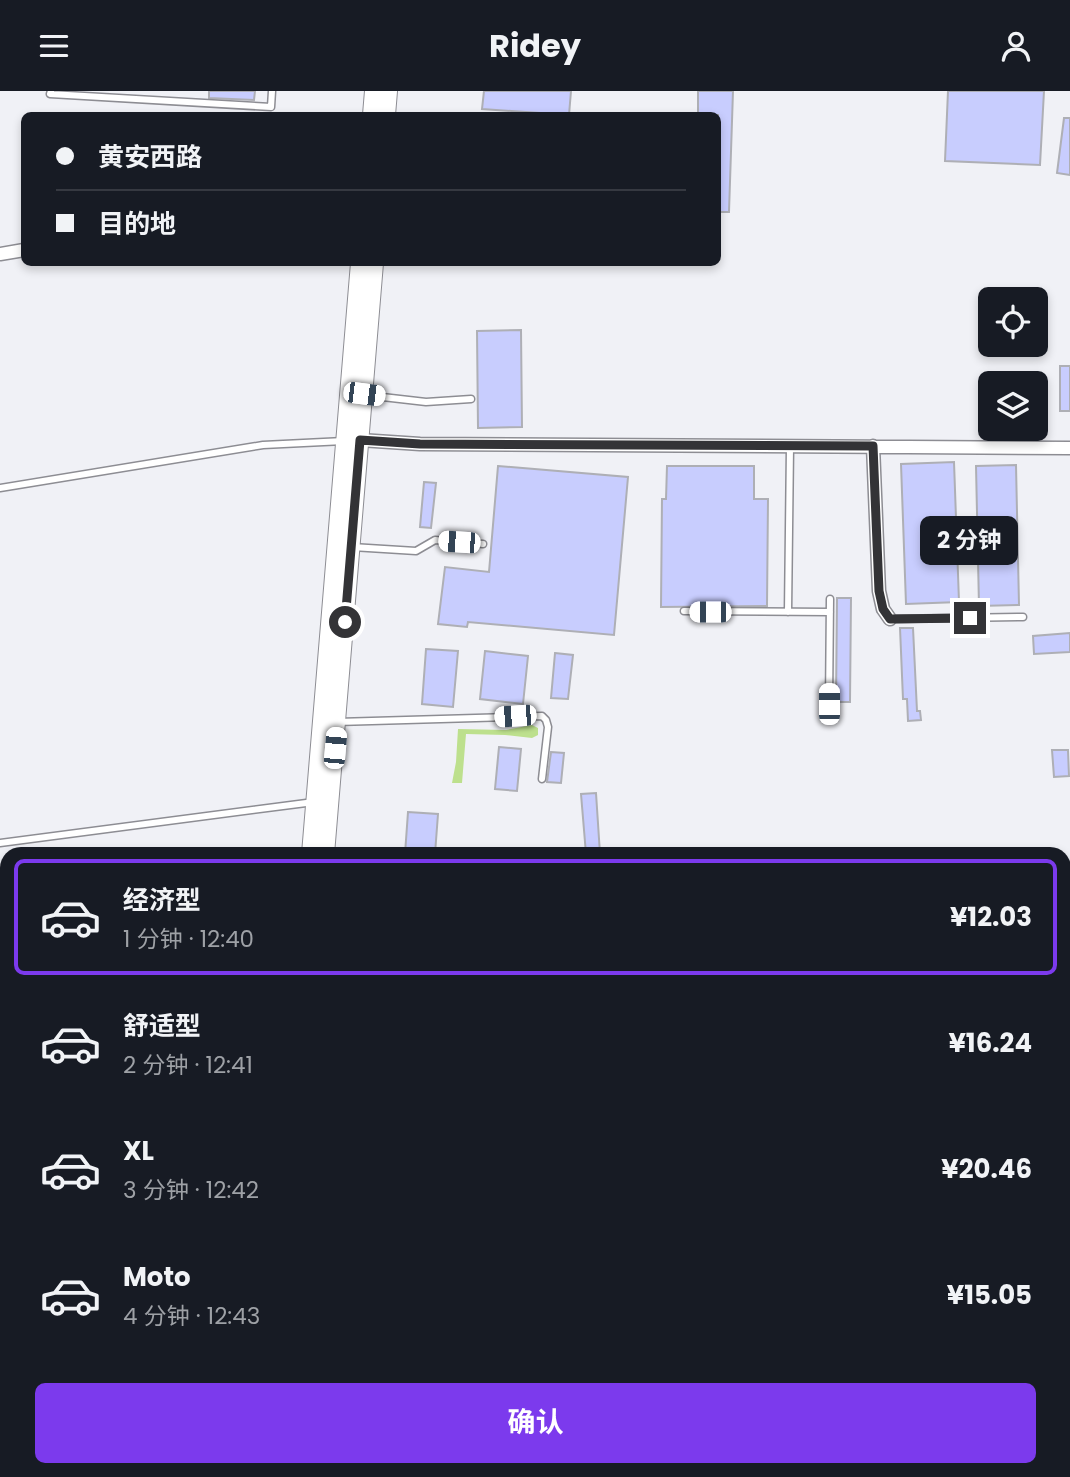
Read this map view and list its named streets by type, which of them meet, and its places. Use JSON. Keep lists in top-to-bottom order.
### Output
{
  "page": {
    "header": "Ridey",
    "banner": ["黄安西路", "目的地"],
    "bubble": "2 分钟",
    "list": [
      {
        "name": "经济型",
        "note": "1 分钟 · 12:40",
        "value": "¥12.03"
      },
      {
        "name": "舒适型",
        "note": "2 分钟 · 12:41",
        "value": "¥16.24"
      },
      {
        "name": "XL",
        "note": "3 分钟 · 12:42",
        "value": "¥20.46"
      },
      {
        "name": "Moto",
        "note": "4 分钟 · 12:43",
        "value": "¥15.05"
      }
    ],
    "buttons": "确认"
  }
}
